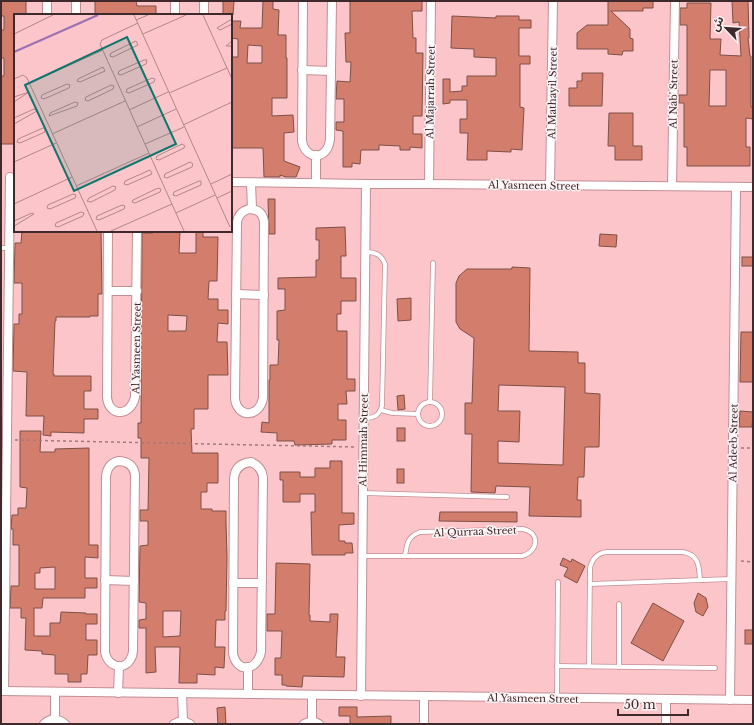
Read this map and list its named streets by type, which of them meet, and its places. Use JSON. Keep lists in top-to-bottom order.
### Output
{
  "streets": {
    "street": [
      "Al Majarrah Street",
      "Al Mathayil Street",
      "Al Nab' Street",
      "Al Yasmeen Street",
      "Al Himmah Street",
      "Al Adeeb Street"
    ],
    "lane": ["Al Qurraa Street"]
  },
  "crossings": [
    ["Al Majarrah Street", "Al Yasmeen Street"],
    ["Al Mathayil Street", "Al Yasmeen Street"],
    ["Al Nab' Street", "Al Yasmeen Street"],
    ["Al Yasmeen Street", "Al Himmah Street"],
    ["Al Yasmeen Street", "Al Adeeb Street"],
    ["Al Himmah Street", "Al Qurraa Street"]
  ],
  "scale_bar": "50 m",
  "north": "top left"
}
